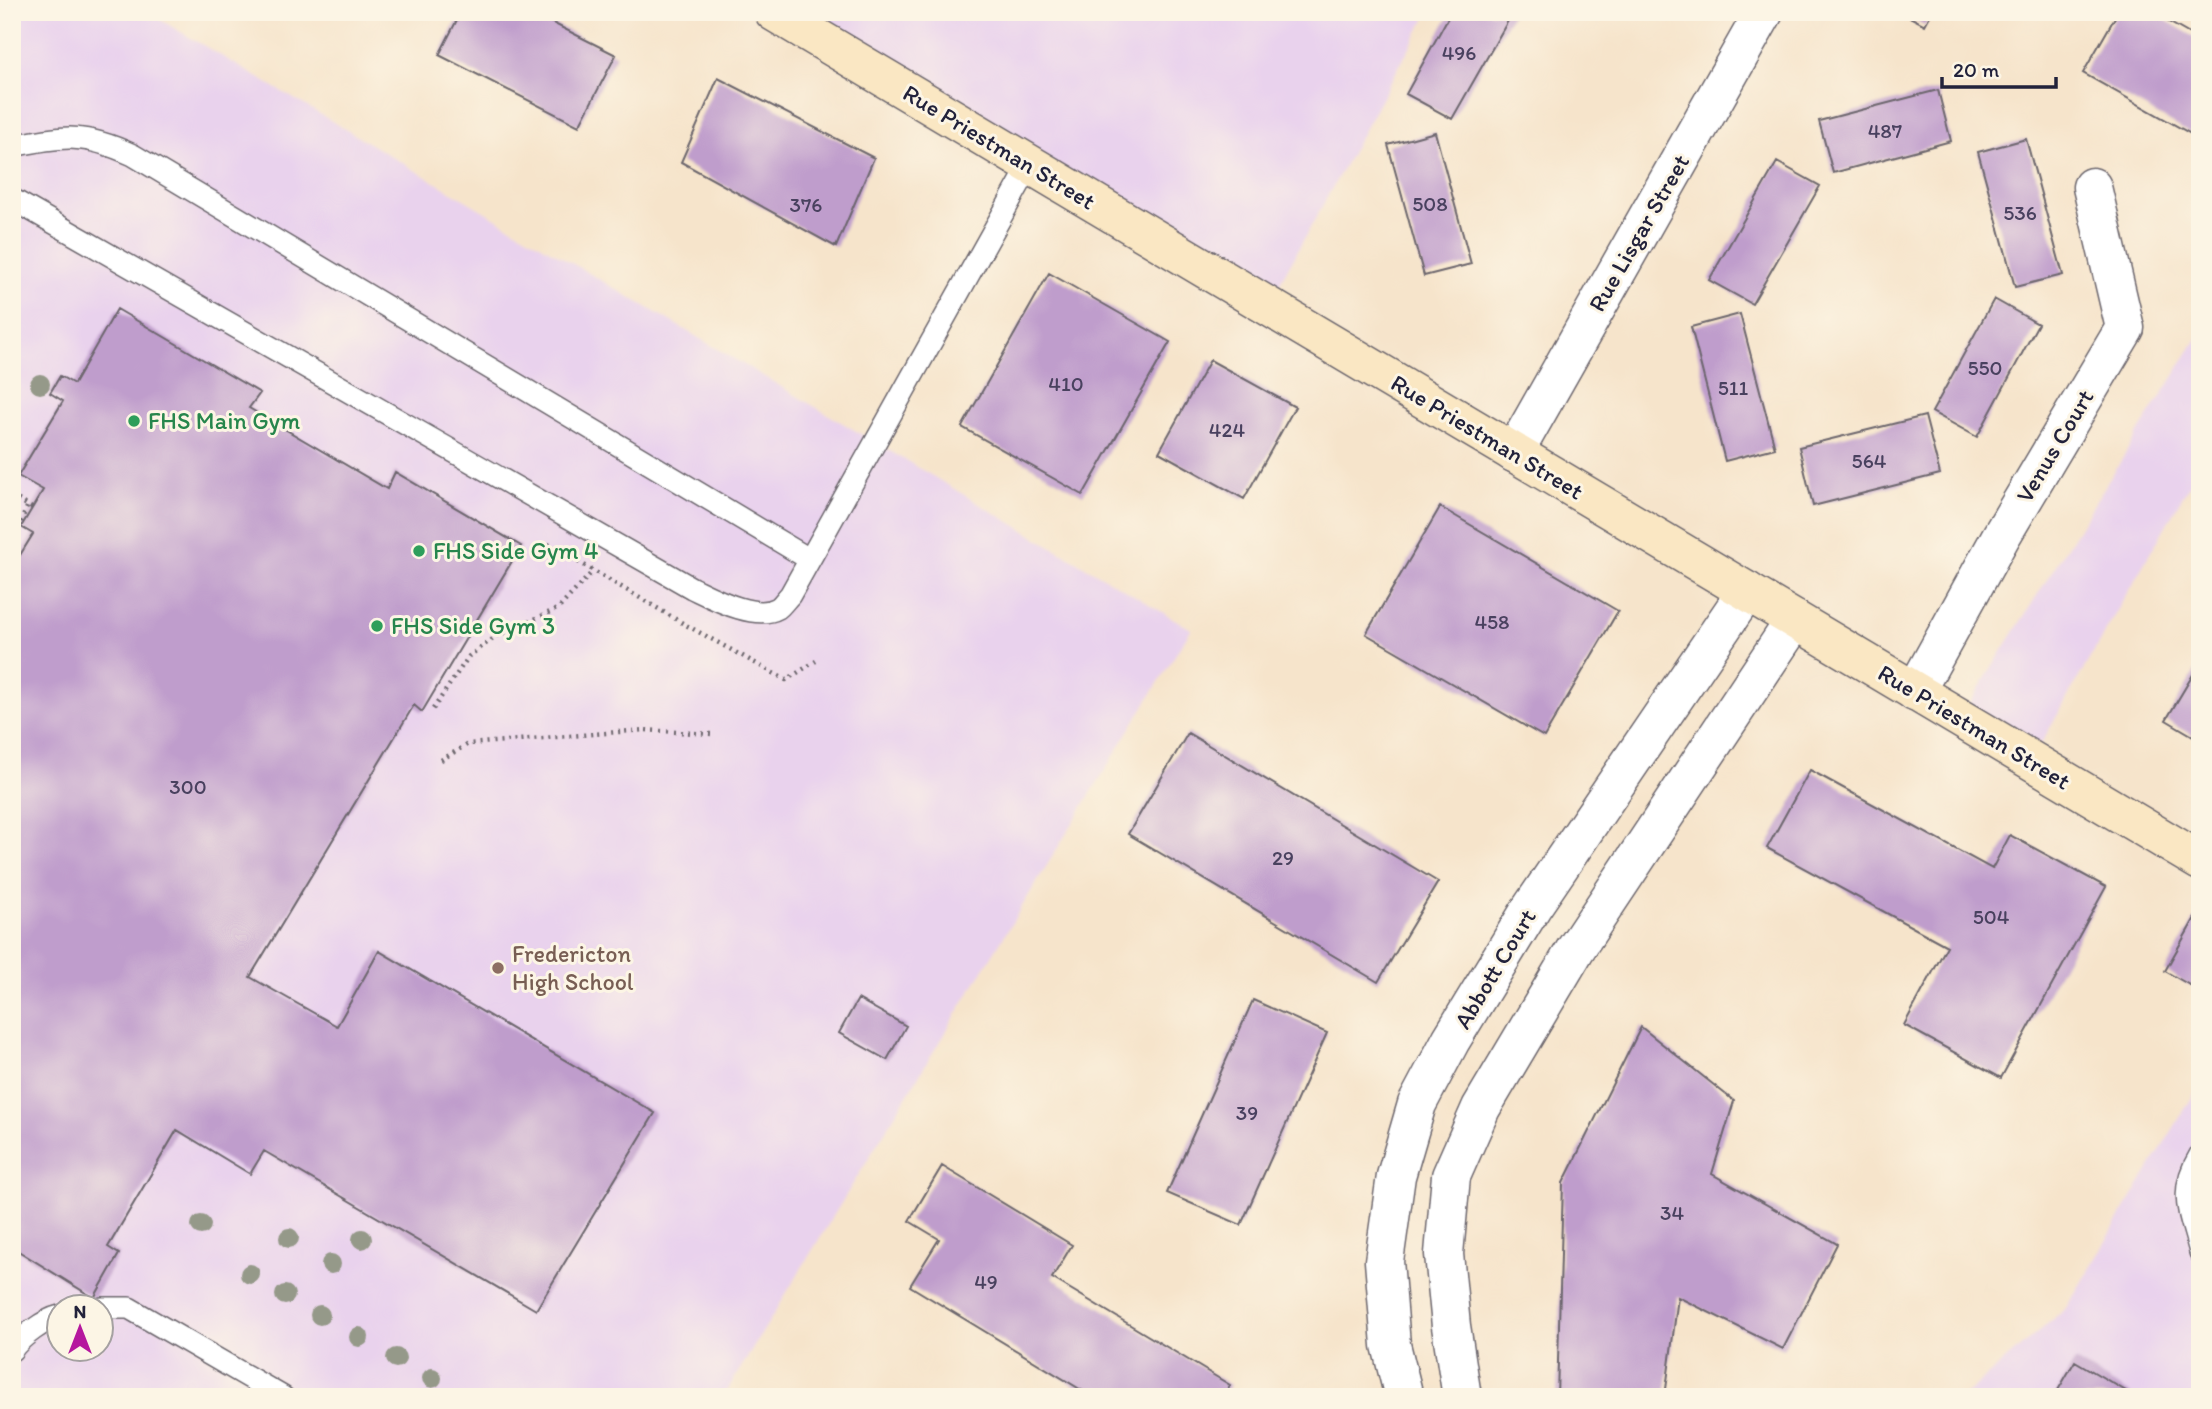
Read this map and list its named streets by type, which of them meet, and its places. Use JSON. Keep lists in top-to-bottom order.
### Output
{
  "streets": {
    "street": [
      "Rue Priestman Street",
      "Rue Lisgar Street",
      "Venus Court",
      "Abbott Court"
    ]
  },
  "crossings": [
    ["Rue Priestman Street", "Rue Lisgar Street"],
    ["Rue Priestman Street", "Venus Court"],
    ["Rue Priestman Street", "Abbott Court"]
  ],
  "places": [
    "FHS Main Gym",
    "FHS Side Gym 4",
    "FHS Side Gym 3",
    "Fredericton High School"
  ],
  "house_numbers": [
    "496",
    "487",
    "508",
    "376",
    "536",
    "550",
    "410",
    "511",
    "424",
    "564",
    "458",
    "300",
    "29",
    "504",
    "39",
    "34",
    "49"
  ],
  "scale_bar": "20 m",
  "north": "top"
}
